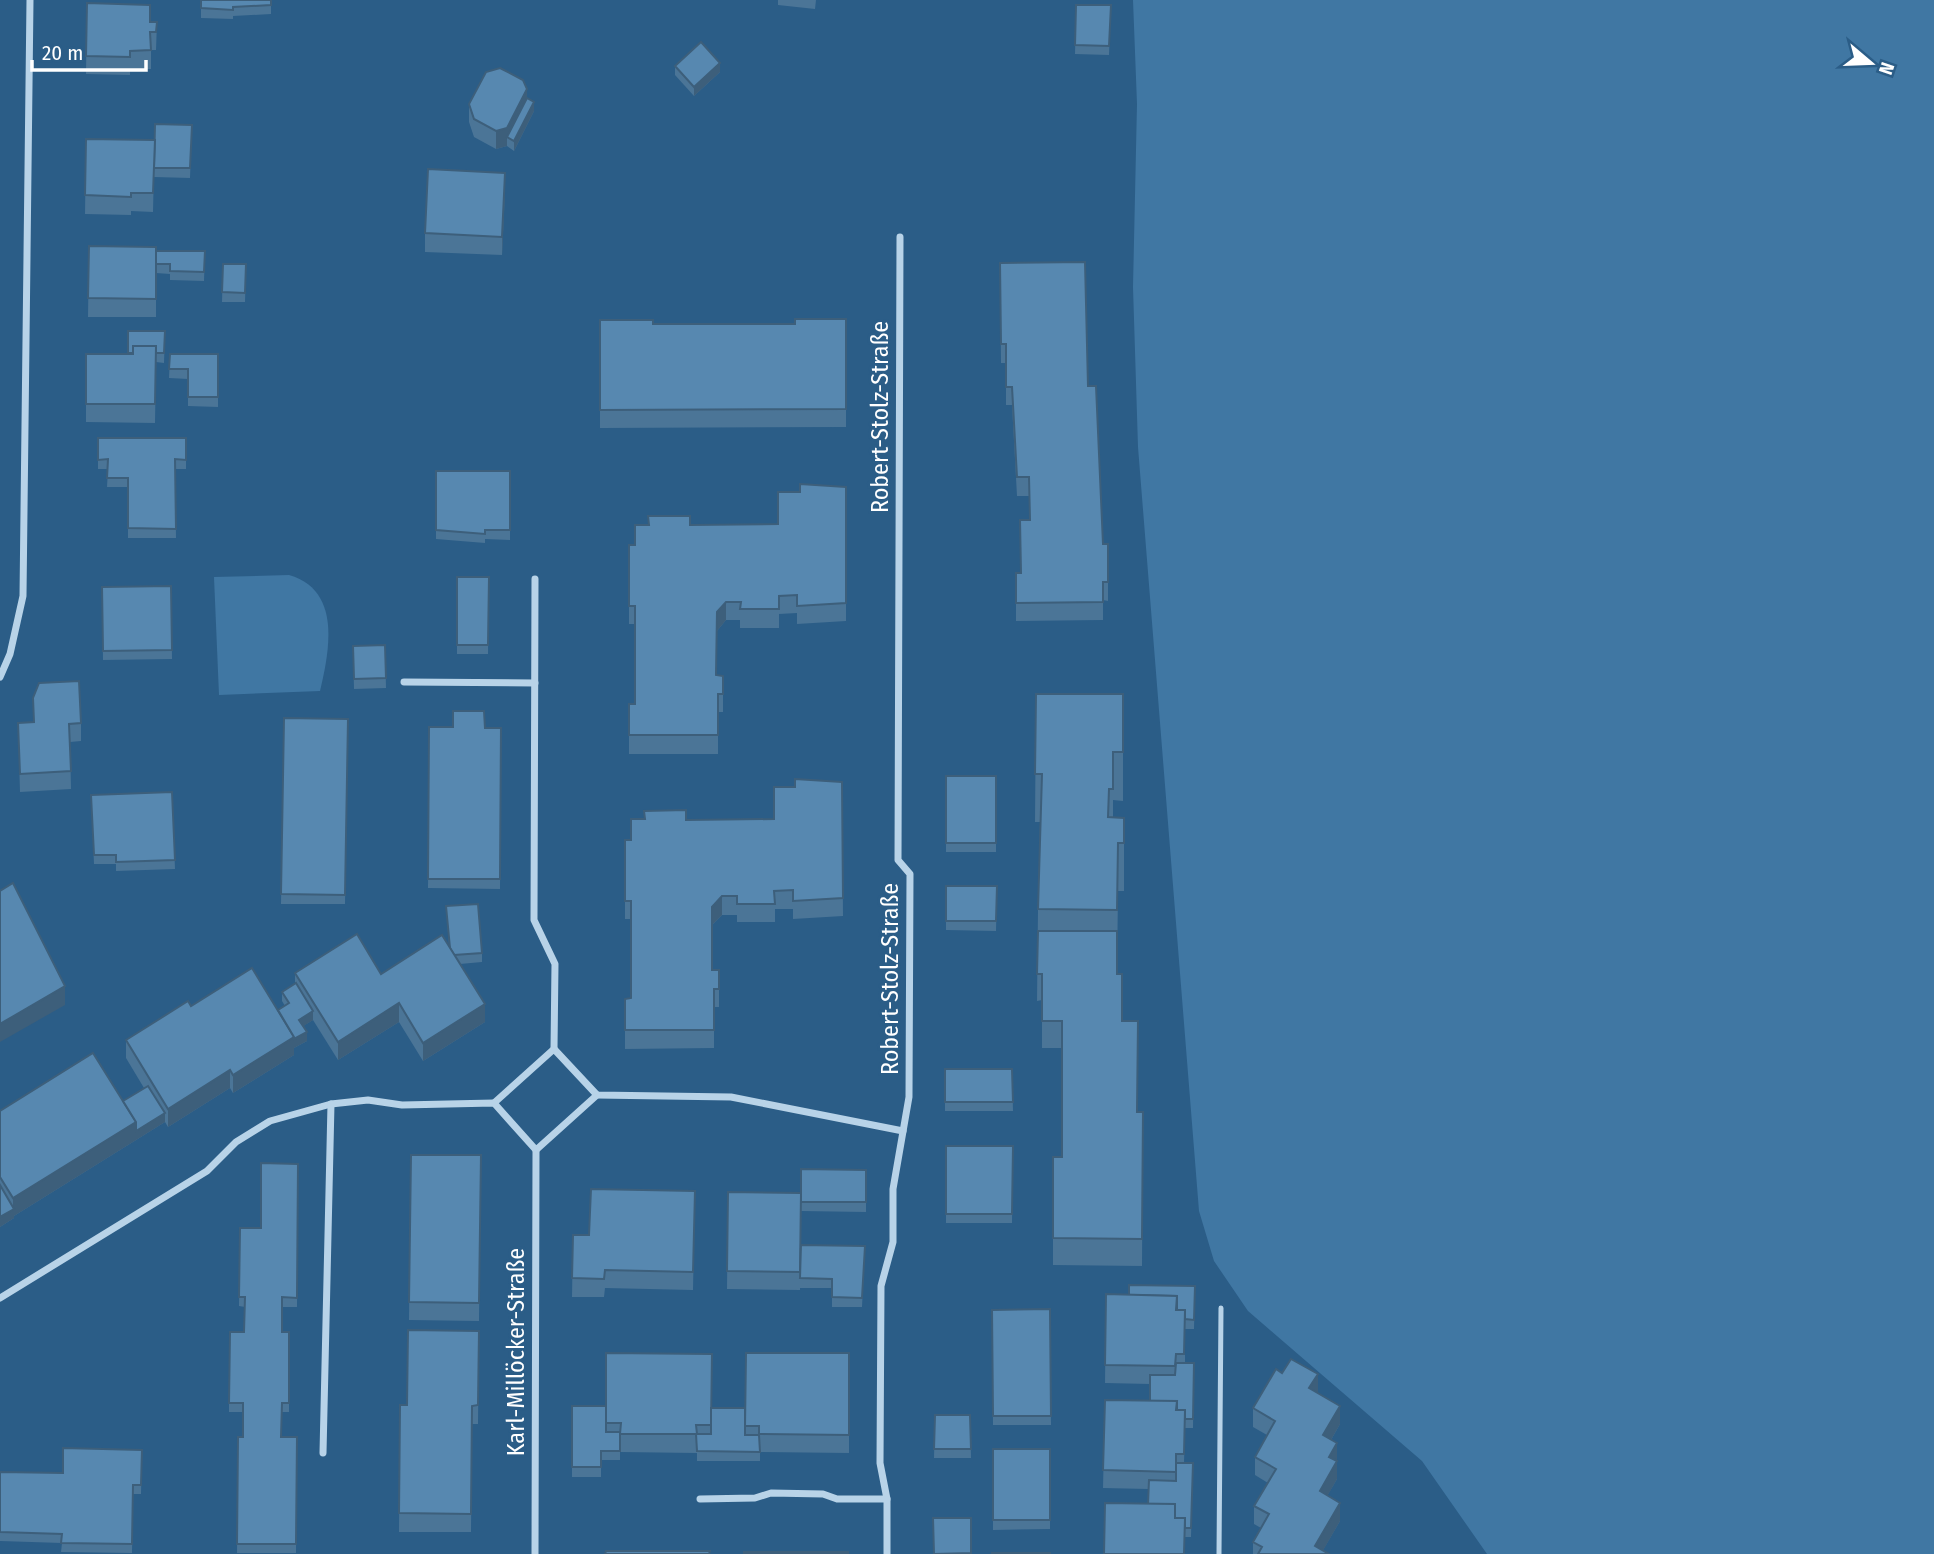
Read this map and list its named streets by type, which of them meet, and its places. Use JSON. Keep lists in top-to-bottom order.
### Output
{
  "streets": {
    "street": ["Robert-Stolz-Straße", "Karl-Millöcker-Straße"]
  },
  "scale_bar": "20 m",
  "north": "right"
}
